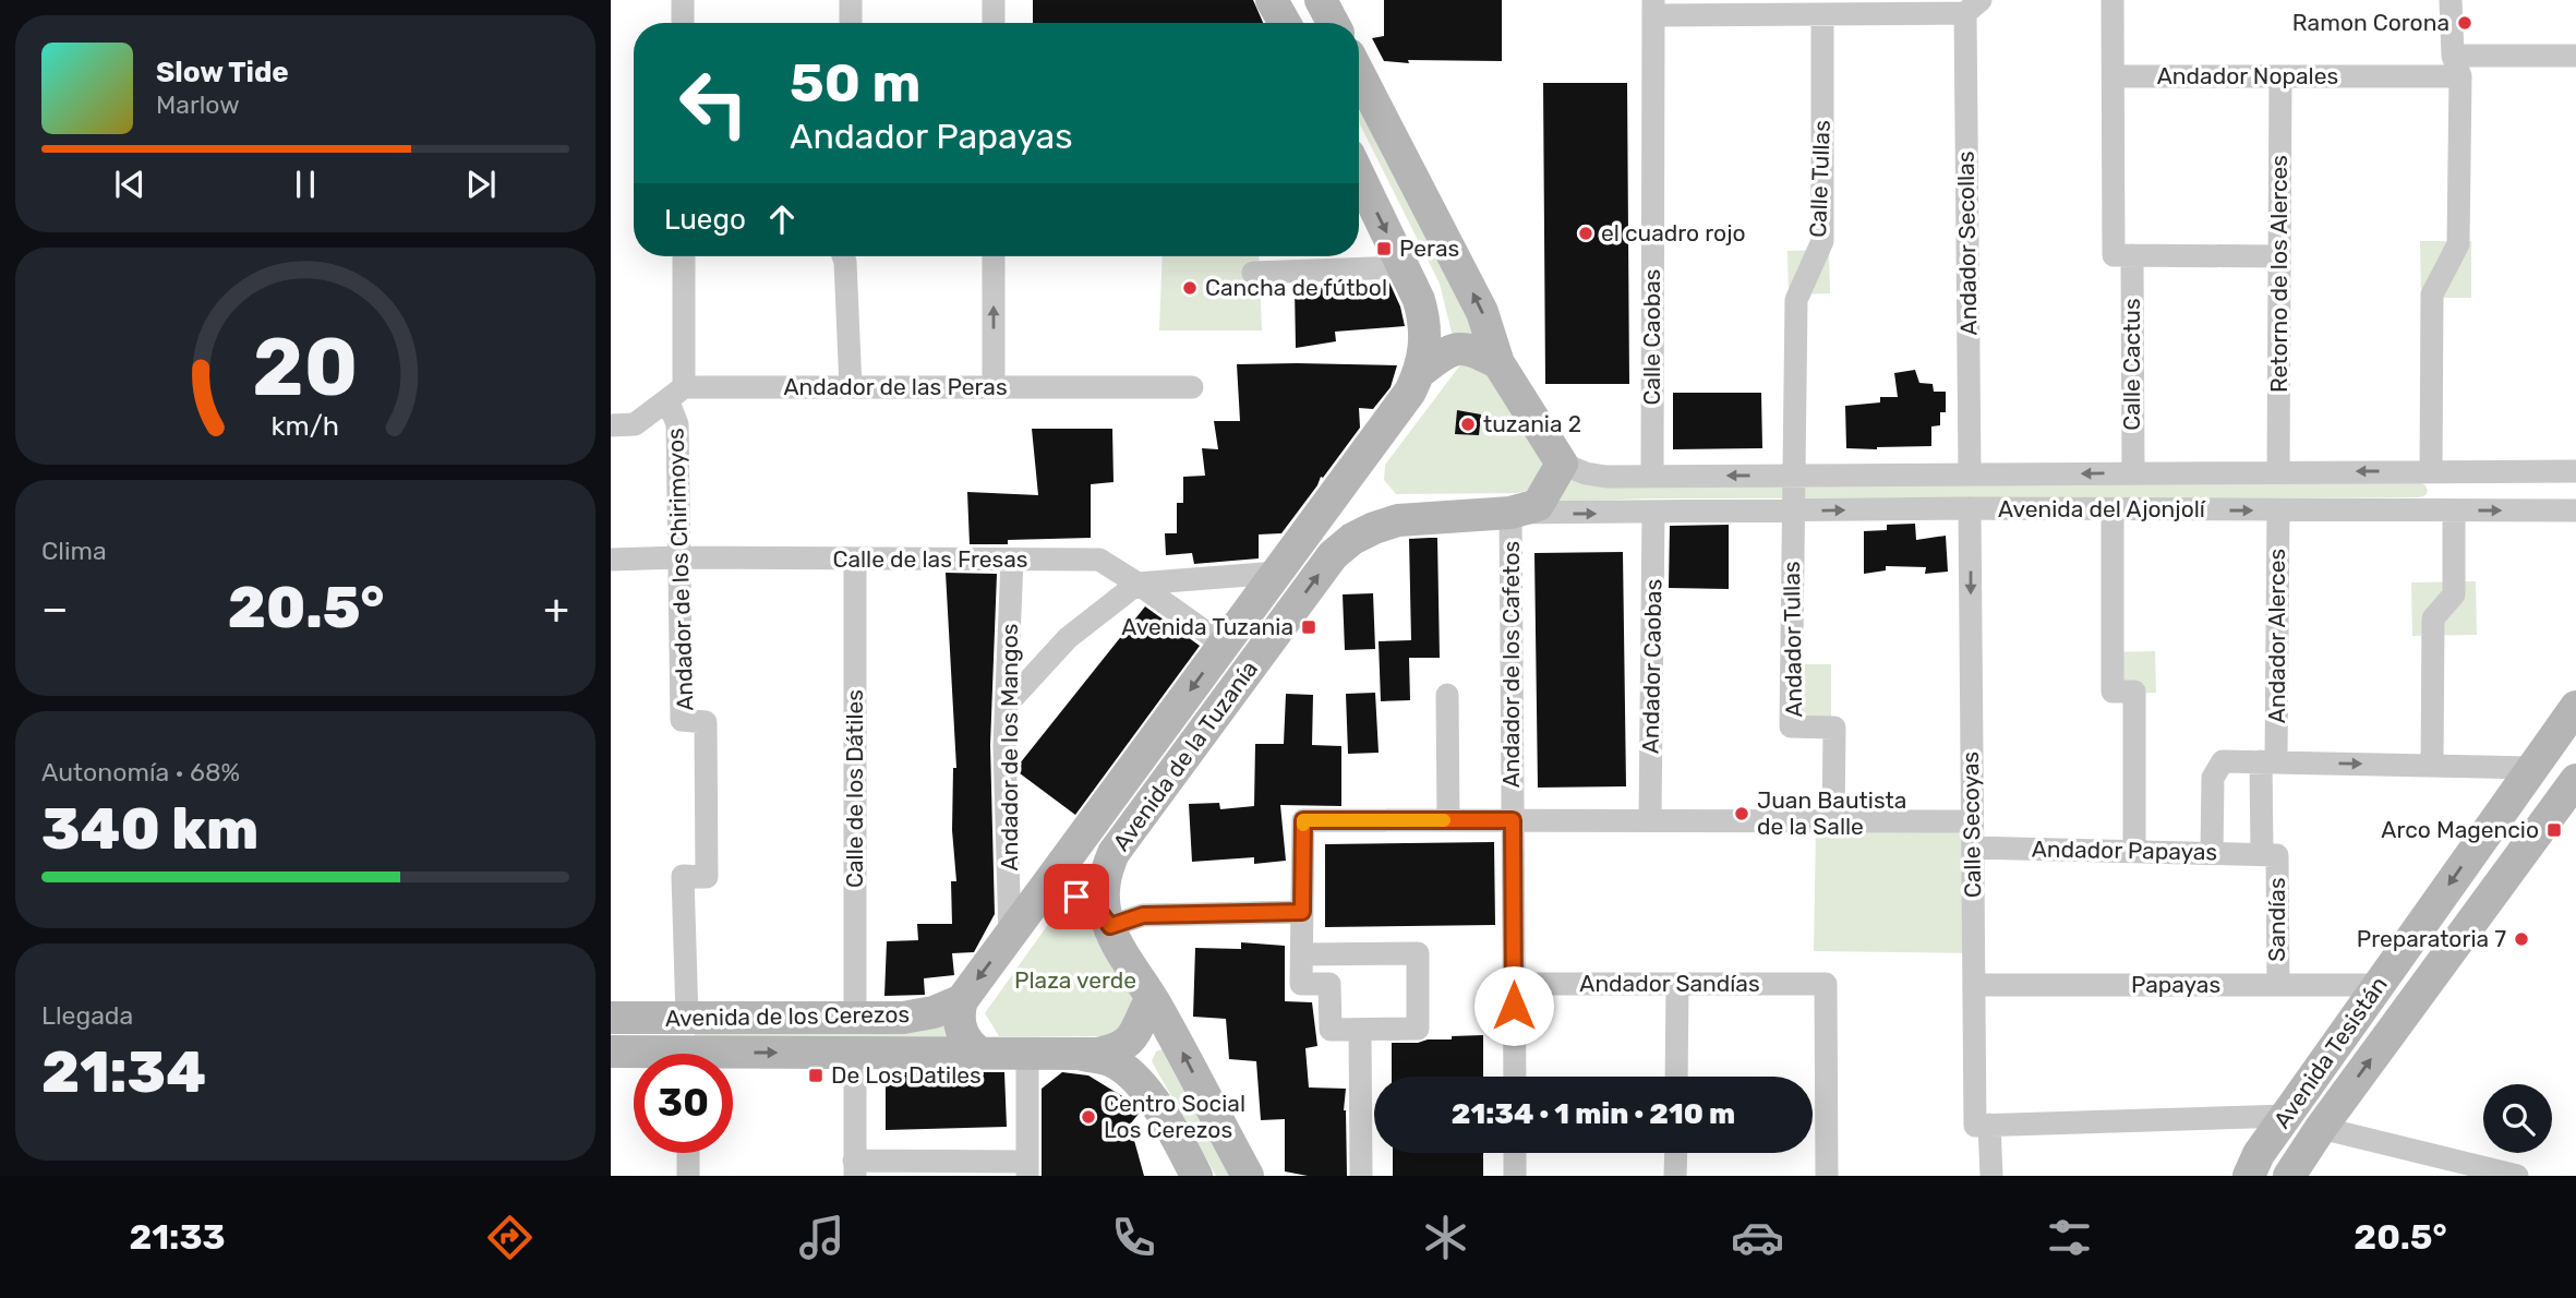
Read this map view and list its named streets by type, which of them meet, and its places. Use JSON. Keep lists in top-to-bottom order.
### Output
{
  "streets": {
    "street": [
      "Andador Nopales",
      "Calle Tullas",
      "Andador Secollas",
      "Retorno de los Alerces",
      "Calle Caobas",
      "Calle Cactus",
      "Andador de las Peras",
      "Avenida del Ajonjolí",
      "Calle de las Fresas",
      "Andador de los Chirimoyos",
      "Andador Alerces",
      "Andador Tullas",
      "Andador de los Cafetos",
      "Andador Caobas",
      "Andador de los Mangos",
      "Avenida de la Tuzanía",
      "Calle de los Dátiles",
      "Calle Secoyas",
      "Andador Papayas",
      "Sandías",
      "Andador Sandías",
      "Papayas",
      "Avenida de los Cerezos",
      "Avenida Tesistán"
    ]
  },
  "crossings": [
    ["Andador Nopales", "Retorno de los Alerces"],
    ["Calle Tullas", "Avenida del Ajonjolí"],
    ["Andador Secollas", "Avenida del Ajonjolí"],
    ["Retorno de los Alerces", "Avenida del Ajonjolí"],
    ["Calle Caobas", "Avenida del Ajonjolí"],
    ["Calle Cactus", "Avenida del Ajonjolí"],
    ["Andador de las Peras", "Andador de los Chirimoyos"],
    ["Avenida del Ajonjolí", "Andador Alerces"],
    ["Avenida del Ajonjolí", "Andador Tullas"],
    ["Avenida del Ajonjolí", "Andador de los Cafetos"],
    ["Avenida del Ajonjolí", "Andador Caobas"],
    ["Avenida del Ajonjolí", "Avenida de la Tuzanía"],
    ["Avenida del Ajonjolí", "Calle Secoyas"],
    ["Calle de las Fresas", "Andador de los Chirimoyos"],
    ["Calle de las Fresas", "Andador de los Mangos"],
    ["Calle de las Fresas", "Avenida de la Tuzanía"],
    ["Calle de las Fresas", "Calle de los Dátiles"],
    ["Andador de los Chirimoyos", "Avenida de los Cerezos"],
    ["Andador Alerces", "Sandías"],
    ["Andador de los Cafetos", "Avenida de la Tuzanía"],
    ["Andador de los Cafetos", "Andador Sandías"],
    ["Andador de los Mangos", "Avenida de la Tuzanía"],
    ["Andador de los Mangos", "Avenida de los Cerezos"],
    ["Avenida de la Tuzanía", "Avenida de los Cerezos"],
    ["Calle de los Dátiles", "Avenida de los Cerezos"],
    ["Calle Secoyas", "Andador Papayas"],
    ["Calle Secoyas", "Papayas"],
    ["Andador Papayas", "Sandías"],
    ["Sandías", "Papayas"],
    ["Papayas", "Avenida Tesistán"]
  ],
  "parks": ["Plaza verde"],
  "places": {
    "other": [
      "Ramon Corona",
      "el cuadro rojo",
      "Cancha de fútbol",
      "tuzania 2",
      "Juan Bautista de la Salle",
      "Preparatoria 7",
      "Centro Social Los Cerezos"
    ],
    "transit": [
      "Peras",
      "Avenida Tuzania",
      "Arco Magencio",
      "De Los Datiles"
    ]
  },
  "page": {
    "turn": ["50 m", "Andador Papayas"],
    "song": ["Slow Tide", "Marlow"],
    "then": "Luego",
    "tile": [
      "Clima",
      ["Autonomía · 68%", "340 km"],
      ["Llegada", "21:34"]
    ],
    "heat": ["−", "20.5°", "+"],
    "limit": "30",
    "trip": "21:34 · 1 min · 210 m",
    "tabs": ["21:33", "20.5°"],
    "gauge": ["20", "km/h"]
  }
}
